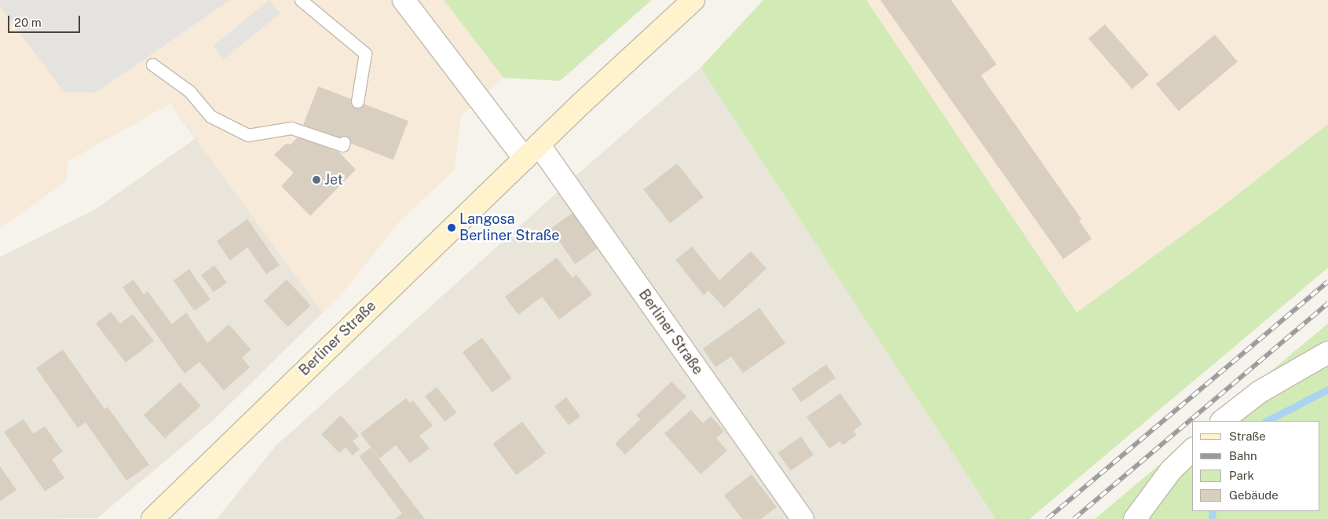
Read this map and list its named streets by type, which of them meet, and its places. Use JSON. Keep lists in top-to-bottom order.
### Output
{
  "streets": {
    "main road": ["Berliner Straße"]
  },
  "places": ["Jet", "Langosa Berliner Straße"],
  "legend": [
    "Straße",
    "Bahn",
    "Park",
    "Gebäude"
  ],
  "scale_bar": "20 m"
}
